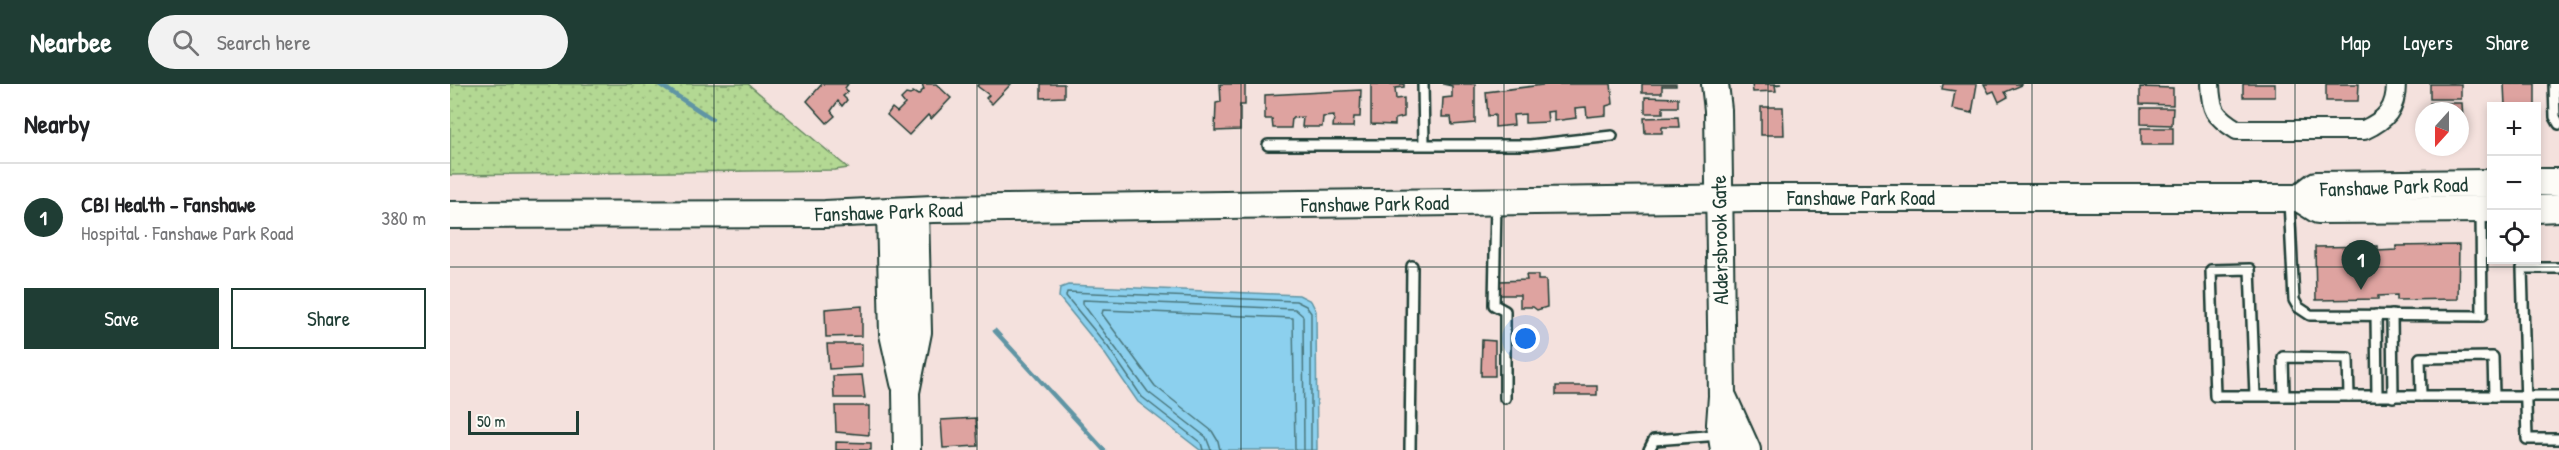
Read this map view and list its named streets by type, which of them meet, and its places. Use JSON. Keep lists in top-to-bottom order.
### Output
{
  "streets": {
    "main road": ["Fanshawe Park Road", "Aldersbrook Gate"]
  },
  "crossings": [
    ["Fanshawe Park Road", "Aldersbrook Gate"]
  ],
  "scale_bar": "50 m",
  "north": "bottom",
  "page": {
    "header": "Nearbee",
    "search": "Search here",
    "nav": ["Map", "Layers", "Share"],
    "heading": "Nearby",
    "map_buttons": ["+", "−"],
    "list": [
      {
        "mark": "1",
        "name": "CBI Health - Fanshawe",
        "note": "Hospital · Fanshawe Park Road",
        "value": "380 m"
      }
    ],
    "pins": "1",
    "buttons": ["Save", "Share"],
    "scale": "50 m"
  }
}
